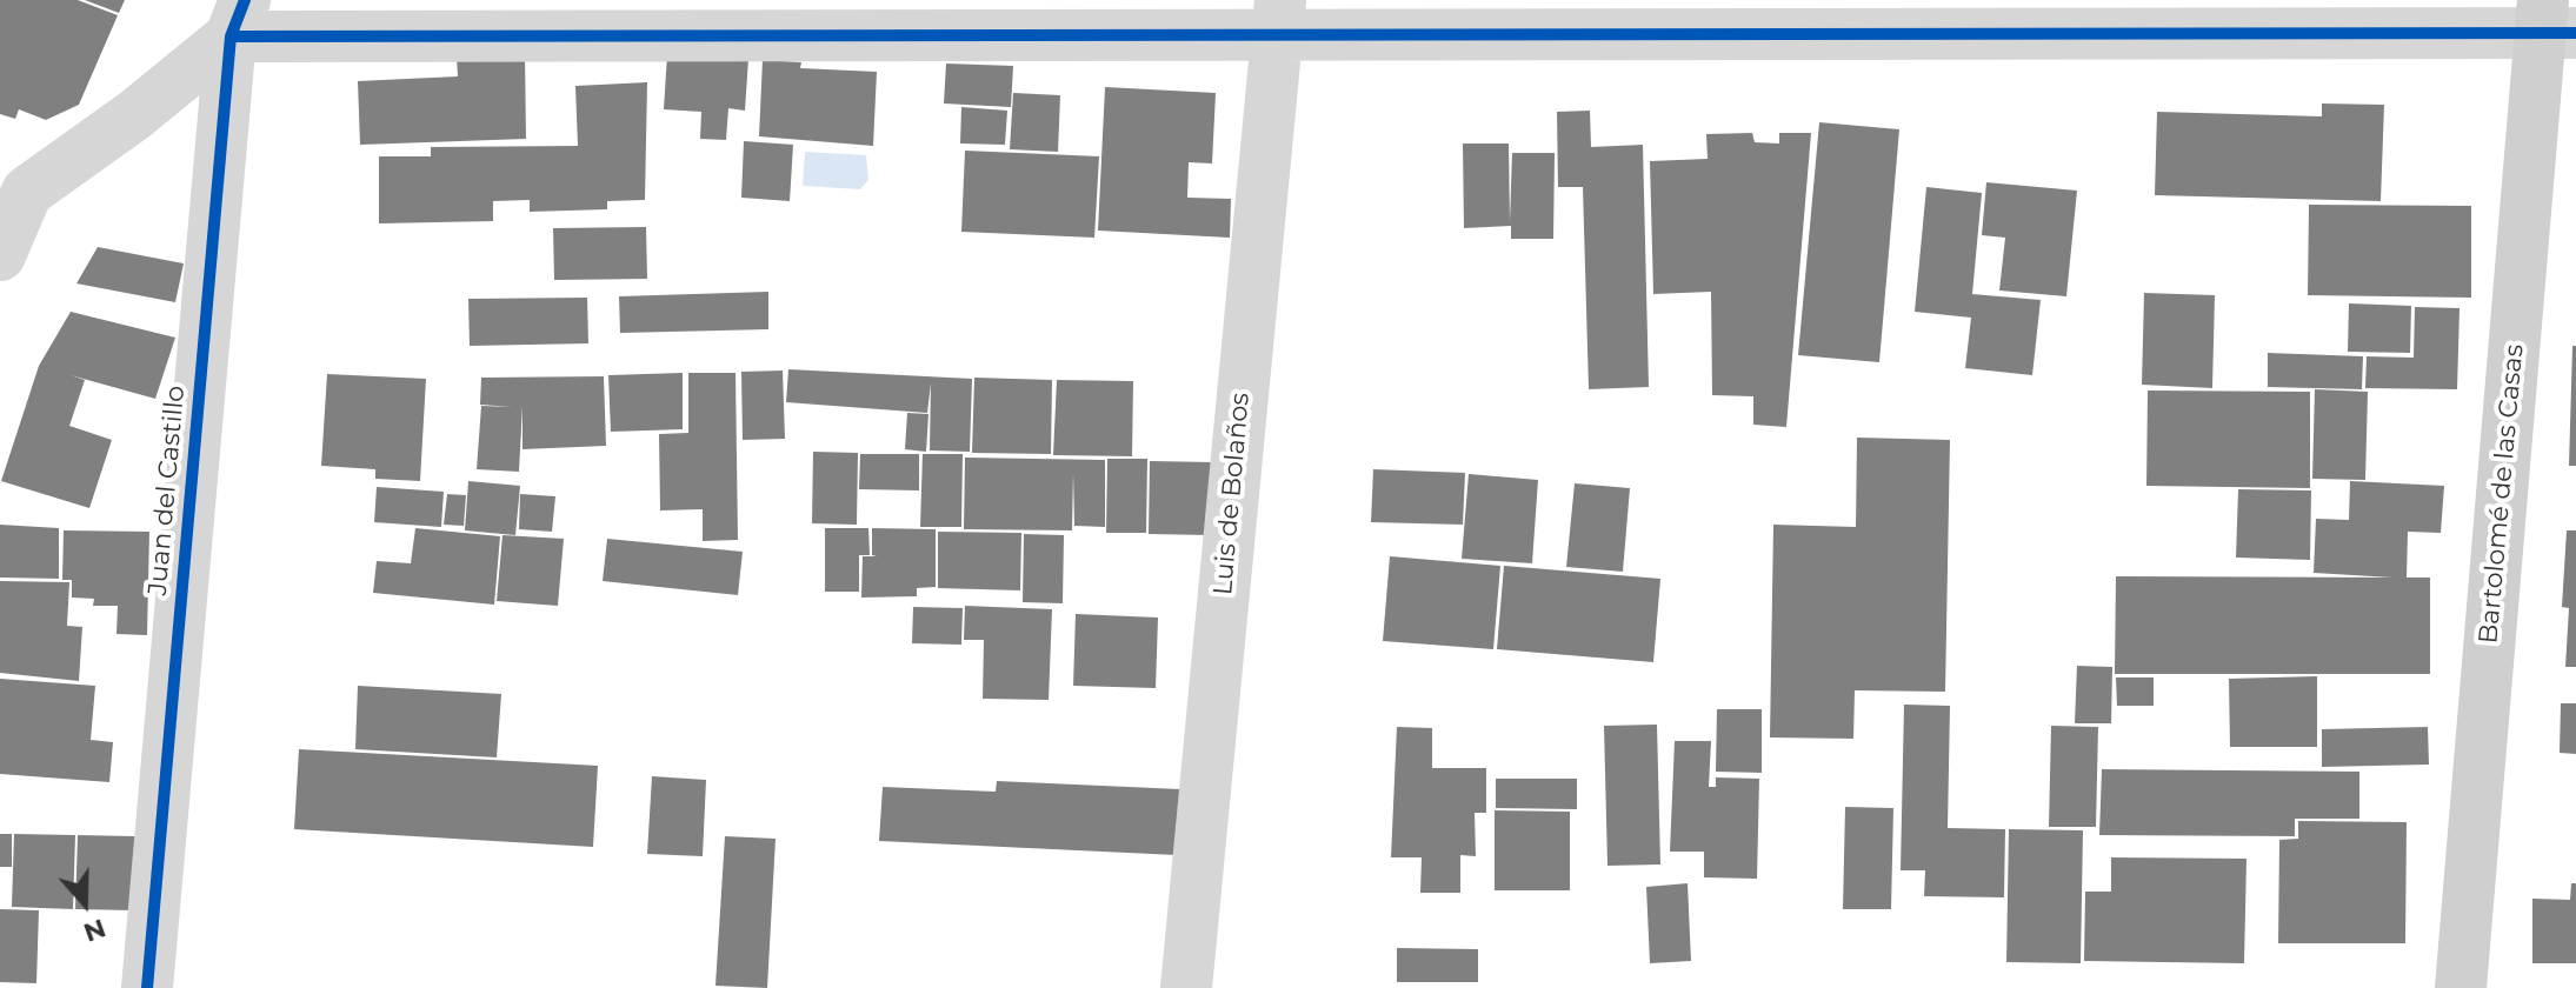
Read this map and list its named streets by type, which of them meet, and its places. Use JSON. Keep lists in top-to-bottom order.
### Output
{
  "streets": {
    "street": ["Juan del Castillo", "Luis de Bolaños", "Bartolomé de las Casas"]
  },
  "north": "bottom"
}
